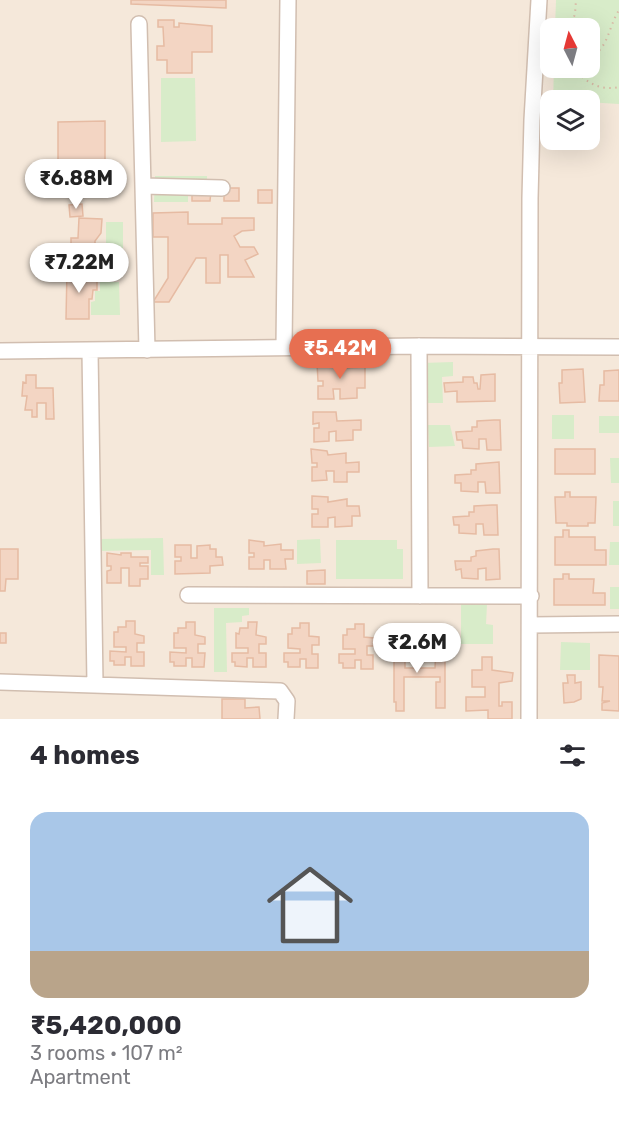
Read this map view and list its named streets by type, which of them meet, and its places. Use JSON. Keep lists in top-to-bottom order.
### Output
{
  "north": "top",
  "page": {
    "price": [
      "₹6.88M",
      "₹7.22M",
      "₹5.42M",
      "₹2.6M"
    ],
    "heading": "4 homes",
    "list": [
      {
        "name": "₹5,420,000",
        "note": "3 rooms · 107 m² · Apartment"
      }
    ]
  }
}
